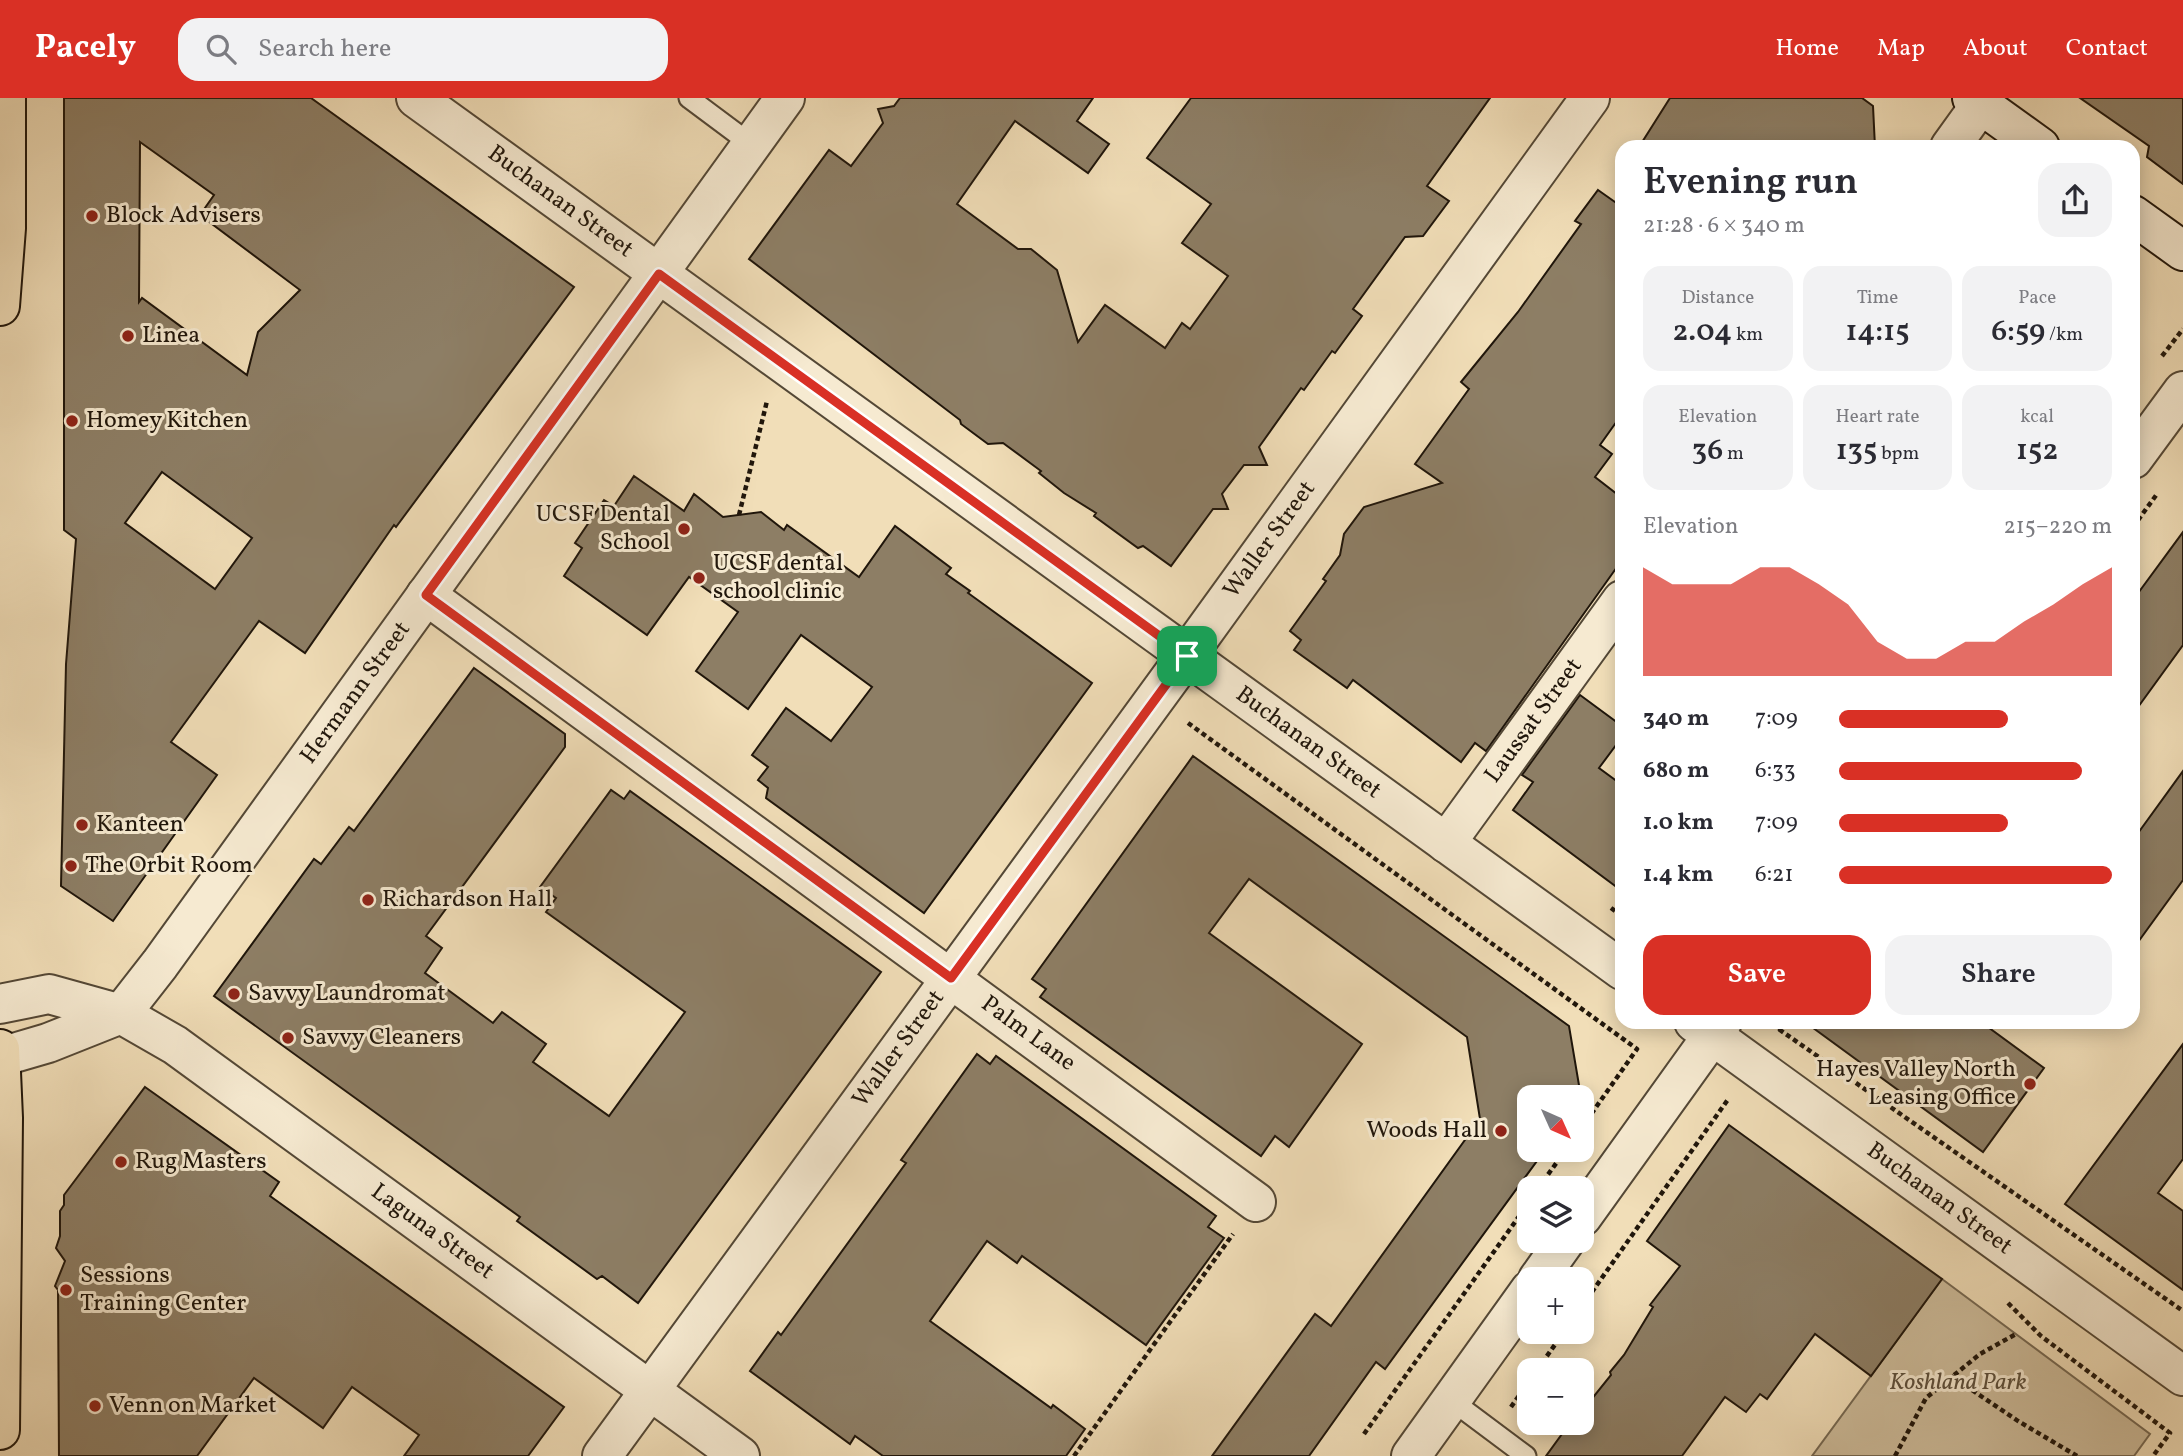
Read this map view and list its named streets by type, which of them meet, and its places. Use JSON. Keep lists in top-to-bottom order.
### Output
{
  "streets": {
    "street": [
      "Buchanan Street",
      "Waller Street",
      "Hermann Street",
      "Laussat Street",
      "Palm Lane",
      "Laguna Street"
    ]
  },
  "crossings": [
    ["Buchanan Street", "Waller Street"],
    ["Buchanan Street", "Hermann Street"],
    ["Buchanan Street", "Laussat Street"],
    ["Waller Street", "Palm Lane"],
    ["Waller Street", "Laguna Street"],
    ["Hermann Street", "Palm Lane"],
    ["Hermann Street", "Laguna Street"]
  ],
  "parks": ["Koshland Park"],
  "places": [
    "Block Advisers",
    "Linea",
    "Homey Kitchen",
    "UCSF Dental School",
    "UCSF dental school clinic",
    "Kanteen",
    "The Orbit Room",
    "Richardson Hall",
    "Savvy Laundromat",
    "Savvy Cleaners",
    "Hayes Valley North Leasing Office",
    "Woods Hall",
    "Rug Masters",
    "Sessions Training Center",
    "Venn on Market"
  ],
  "north": "bottom right",
  "page": {
    "header": "Pacely",
    "search": "Search here",
    "nav": [
      "Home",
      "Map",
      "About",
      "Contact"
    ],
    "heading": ["Evening run", "21:28 · 6 × 340 m"],
    "stats": [
      ["Distance", "2.04 km"],
      ["Time", "14:15"],
      ["Pace", "6:59 /km"],
      ["Elevation", "36 m"],
      ["Heart rate", "135 bpm"],
      ["kcal", "152"]
    ],
    "chart": ["Elevation", "215–220 m"],
    "list": [
      {
        "name": "340 m",
        "note": "7:09"
      },
      {
        "name": "680 m",
        "note": "6:33"
      },
      {
        "name": "1.0 km",
        "note": "7:09"
      },
      {
        "name": "1.4 km",
        "note": "6:21"
      }
    ],
    "buttons": ["Save", "Share"],
    "map_buttons": ["+", "−"]
  }
}
